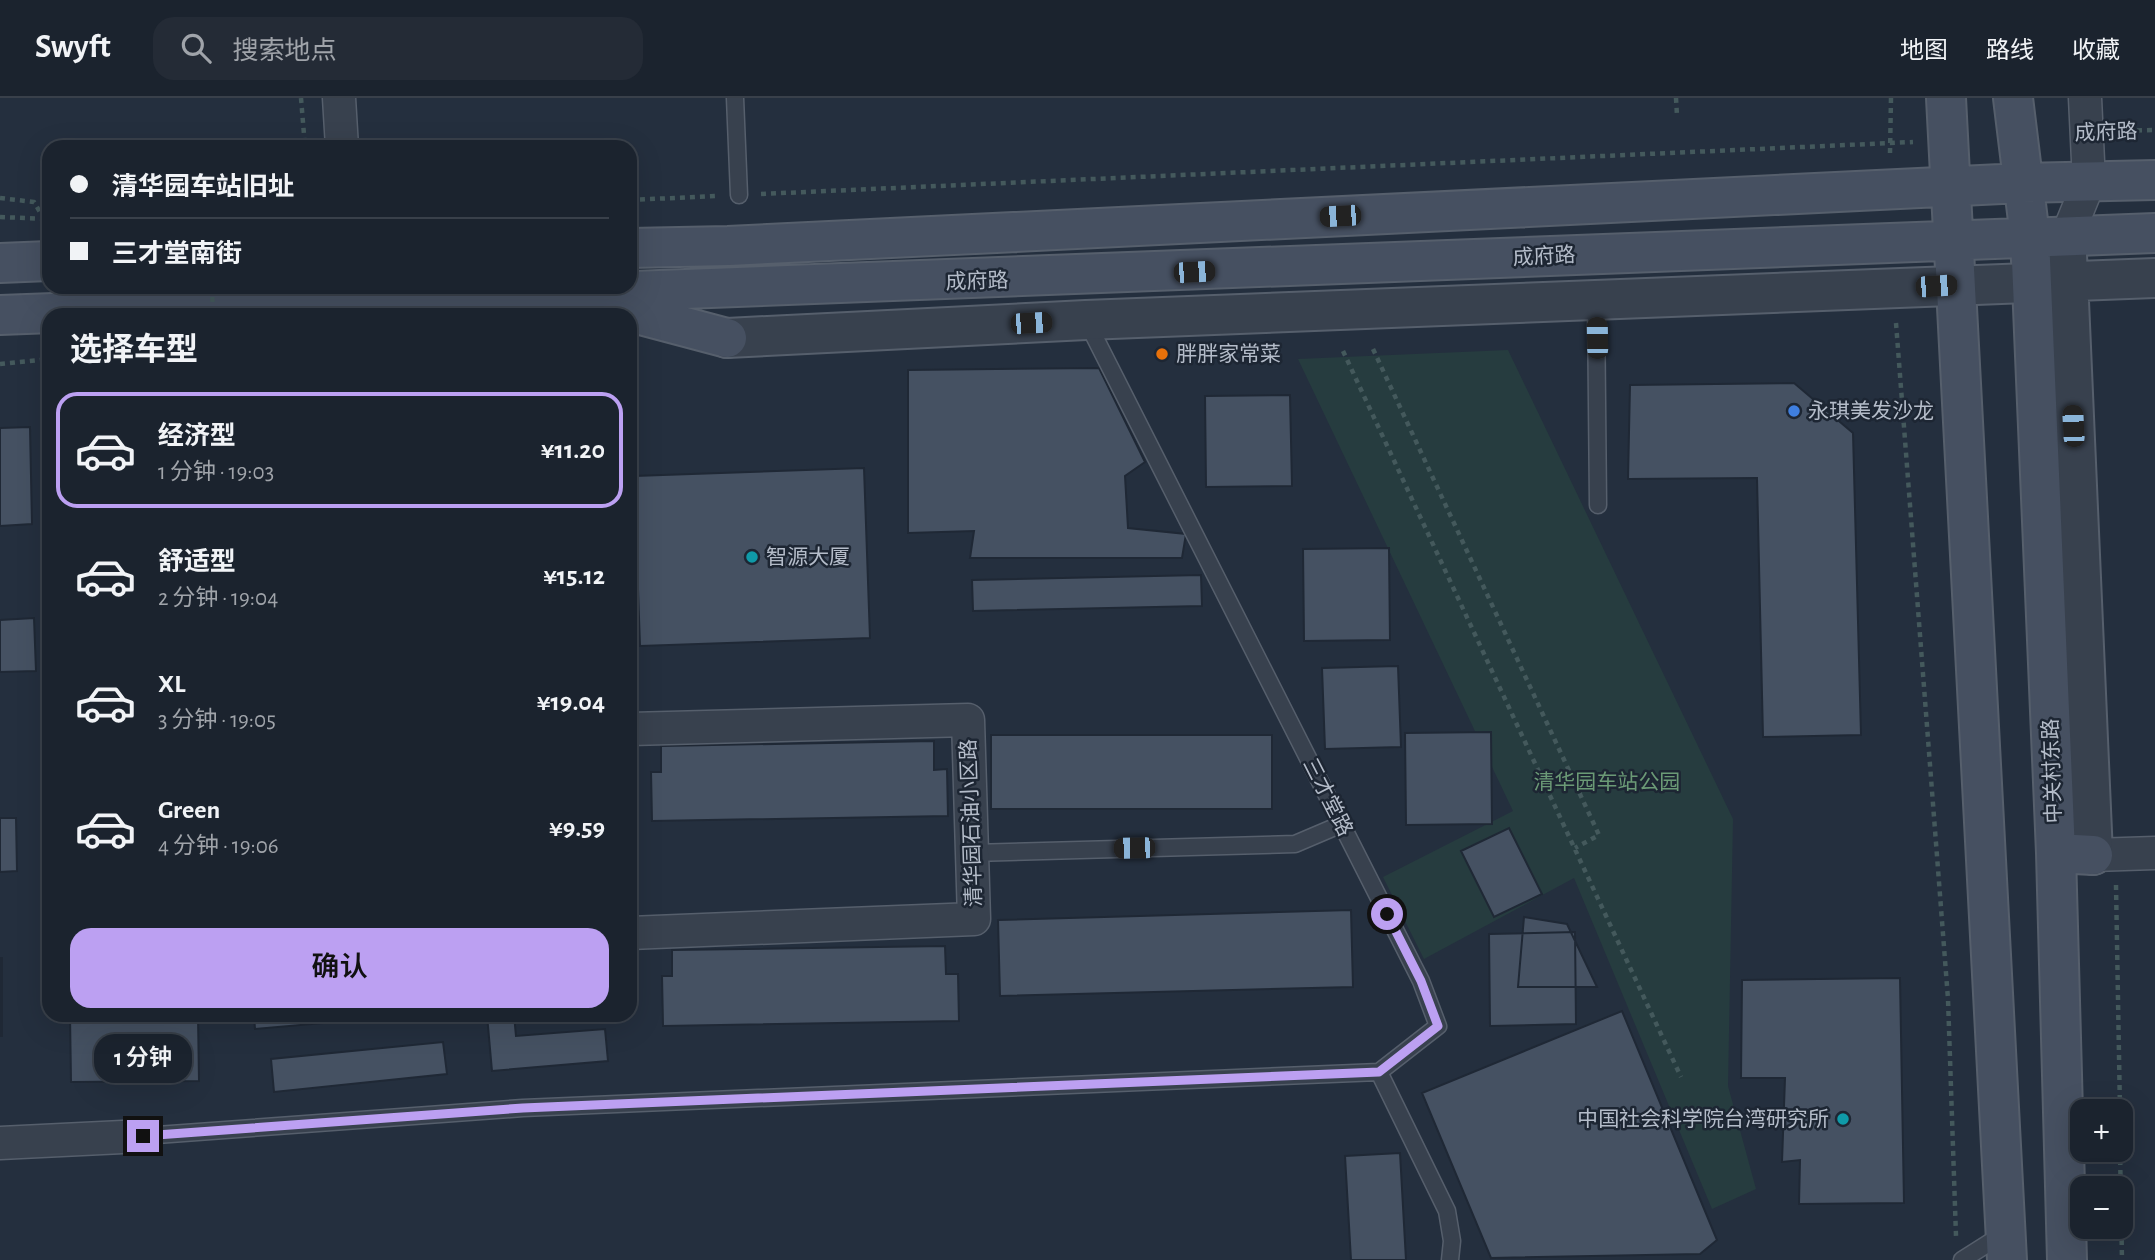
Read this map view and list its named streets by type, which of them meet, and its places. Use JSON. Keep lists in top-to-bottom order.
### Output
{
  "streets": {
    "main road": ["成府路", "中关村东路"],
    "street": ["清华园石油小区路"],
    "lane": ["三才堂路"]
  },
  "crossings": [
    ["成府路", "中关村东路"]
  ],
  "parks": ["清华园车站公园"],
  "places": [
    "胖胖家常菜",
    "永琪美发沙龙",
    "智源大厦",
    "中国社会科学院台湾研究所"
  ],
  "page": {
    "header": "Swyft",
    "search": "搜索地点",
    "nav": ["地图", "路线", "收藏"],
    "banner": ["清华园车站旧址", "三才堂南街"],
    "heading": "选择车型",
    "list": [
      {
        "name": "经济型",
        "note": "1 分钟 · 19:03",
        "value": "¥11.20"
      },
      {
        "name": "舒适型",
        "note": "2 分钟 · 19:04",
        "value": "¥15.12"
      },
      {
        "name": "XL",
        "note": "3 分钟 · 19:05",
        "value": "¥19.04"
      },
      {
        "name": "Green",
        "note": "4 分钟 · 19:06",
        "value": "¥9.59"
      }
    ],
    "buttons": "确认",
    "bubble": "1 分钟",
    "map_buttons": ["+", "−"]
  }
}
